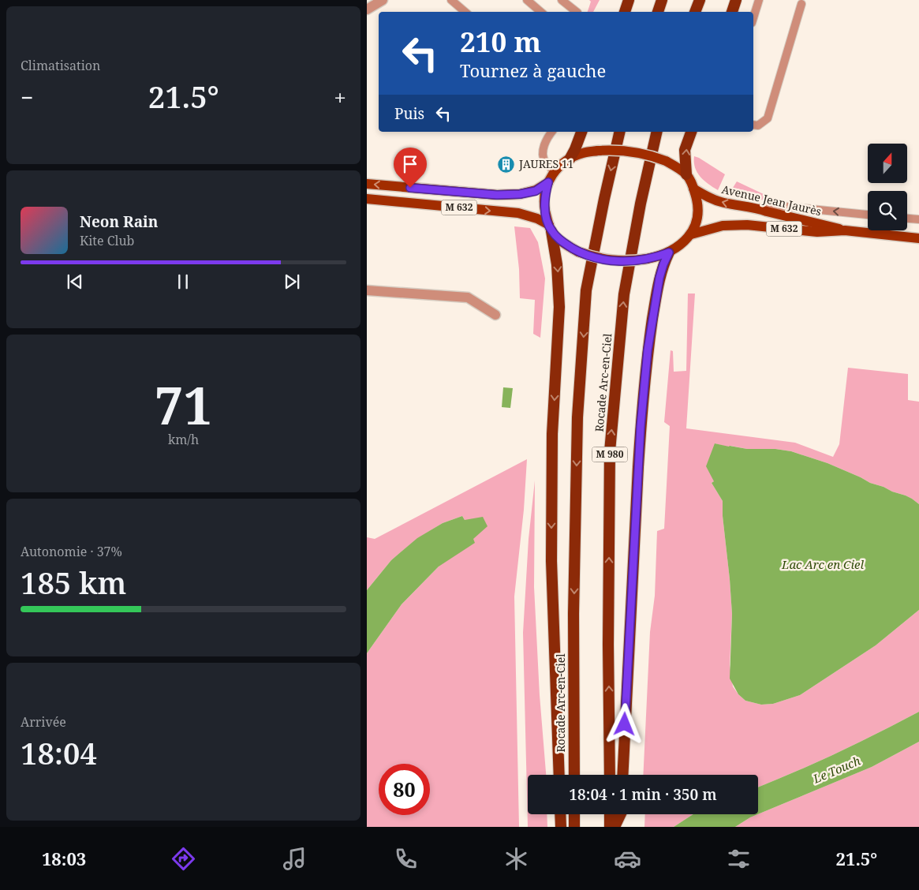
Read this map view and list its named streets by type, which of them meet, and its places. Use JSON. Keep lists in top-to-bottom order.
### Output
{
  "streets": {
    "highway": ["Rocade Arc-en-Ciel", "M 980"],
    "main road": ["Avenue Jean Jaurès", "M 632"]
  },
  "crossings": [
    ["Avenue Jean Jaurès", "M 632"]
  ],
  "water": ["Lac Arc en Ciel", "Le Touch"],
  "places": {
    "building": ["JAURES 11"]
  },
  "north": "top",
  "page": {
    "tile": [
      "Climatisation",
      ["71", "km/h"],
      ["Autonomie · 37%", "185 km"],
      ["Arrivée", "18:04"]
    ],
    "turn": ["210 m", "Tournez à gauche"],
    "heat": ["−", "21.5°", "+"],
    "then": "Puis",
    "song": ["Neon Rain", "Kite Club"],
    "limit": "80",
    "trip": "18:04 · 1 min · 350 m",
    "tabs": ["18:03", "21.5°"]
  }
}
